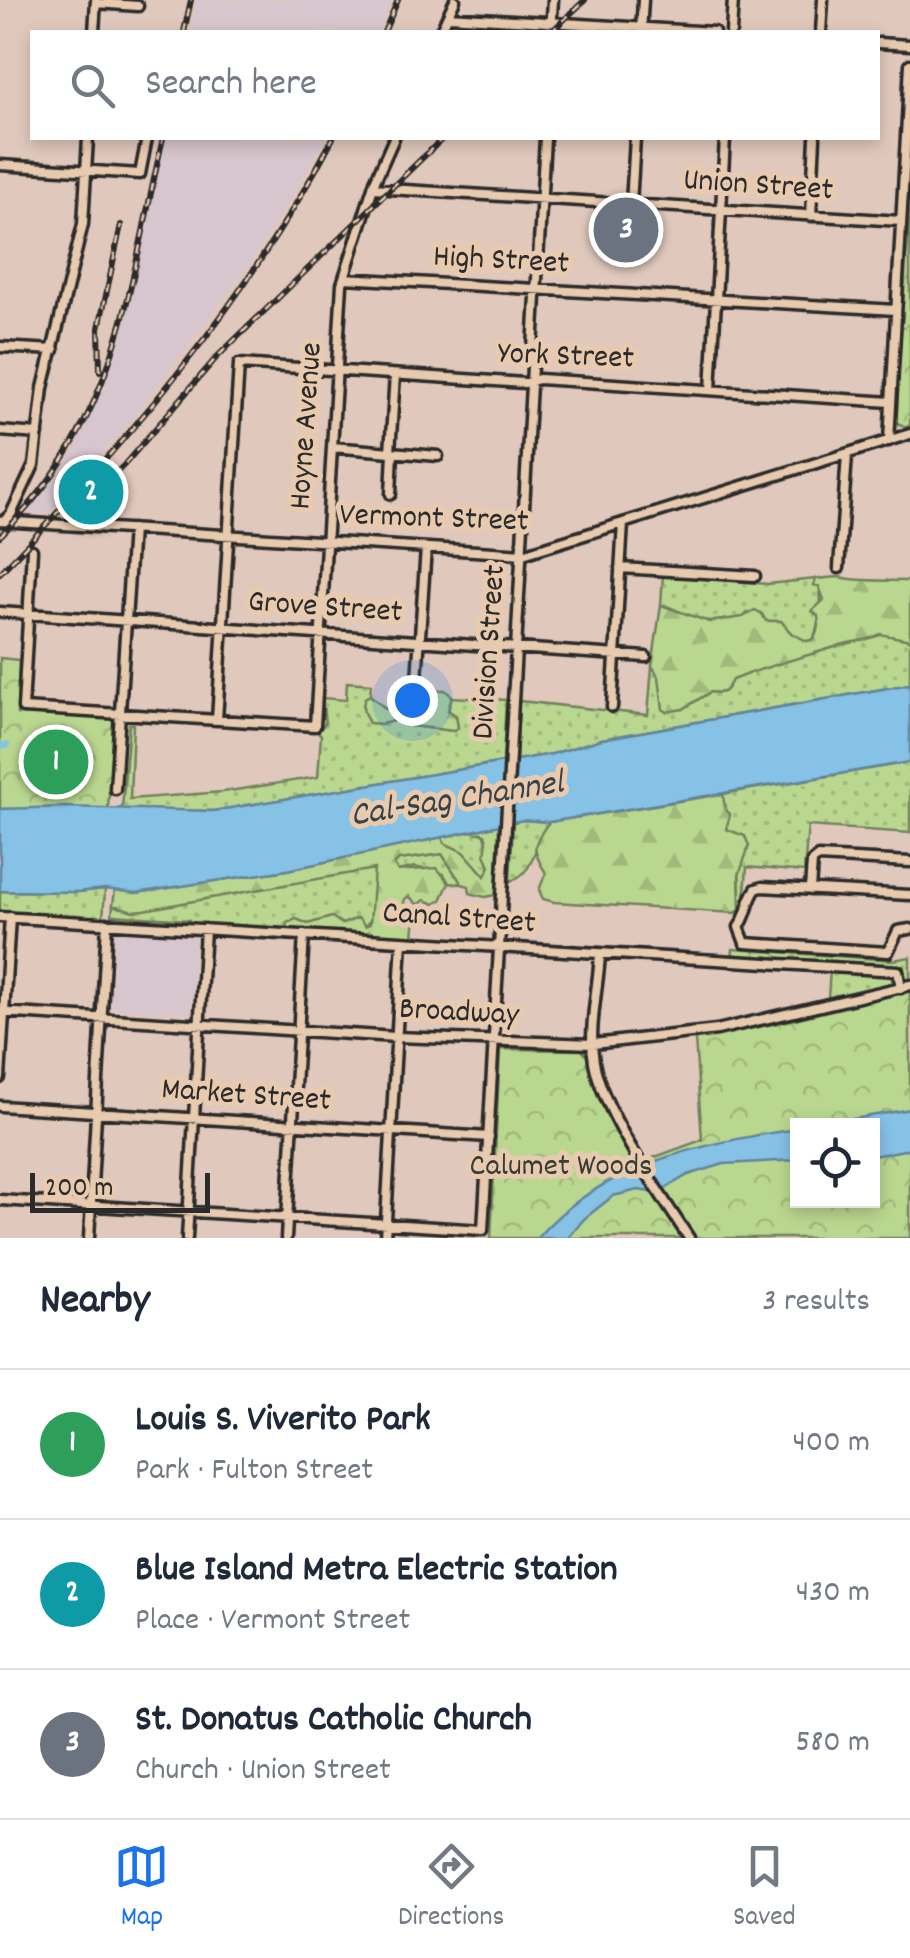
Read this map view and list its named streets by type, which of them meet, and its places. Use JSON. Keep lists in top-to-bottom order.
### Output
{
  "streets": {
    "street": [
      "Union Street",
      "High Street",
      "York Street",
      "Hoyne Avenue",
      "Vermont Street",
      "Grove Street",
      "Division Street",
      "Canal Street",
      "Broadway",
      "Market Street"
    ]
  },
  "crossings": [
    ["Union Street", "Hoyne Avenue"],
    ["Union Street", "Division Street"],
    ["High Street", "Hoyne Avenue"],
    ["High Street", "Division Street"],
    ["York Street", "Hoyne Avenue"],
    ["York Street", "Vermont Street"],
    ["York Street", "Division Street"],
    ["Hoyne Avenue", "Vermont Street"],
    ["Hoyne Avenue", "Grove Street"],
    ["Vermont Street", "Division Street"],
    ["Grove Street", "Division Street"],
    ["Division Street", "Canal Street"],
    ["Division Street", "Broadway"],
    ["Division Street", "Market Street"],
    ["Canal Street", "Broadway"]
  ],
  "water": ["Cal-Sag Channel"],
  "parks": ["Calumet Woods"],
  "scale_bar": "200 m",
  "page": {
    "search": "Search here",
    "pins": ["3", "2", "1"],
    "scale": "200 m",
    "heading": ["Nearby", "3 results"],
    "list": [
      {
        "mark": "1",
        "name": "Louis S. Viverito Park",
        "note": "Park · Fulton Street",
        "value": "400 m"
      },
      {
        "mark": "2",
        "name": "Blue Island Metra Electric Station",
        "note": "Place · Vermont Street",
        "value": "430 m"
      },
      {
        "mark": "3",
        "name": "St. Donatus Catholic Church",
        "note": "Church · Union Street",
        "value": "580 m"
      }
    ],
    "nav": ["Map", "Directions", "Saved"]
  }
}
